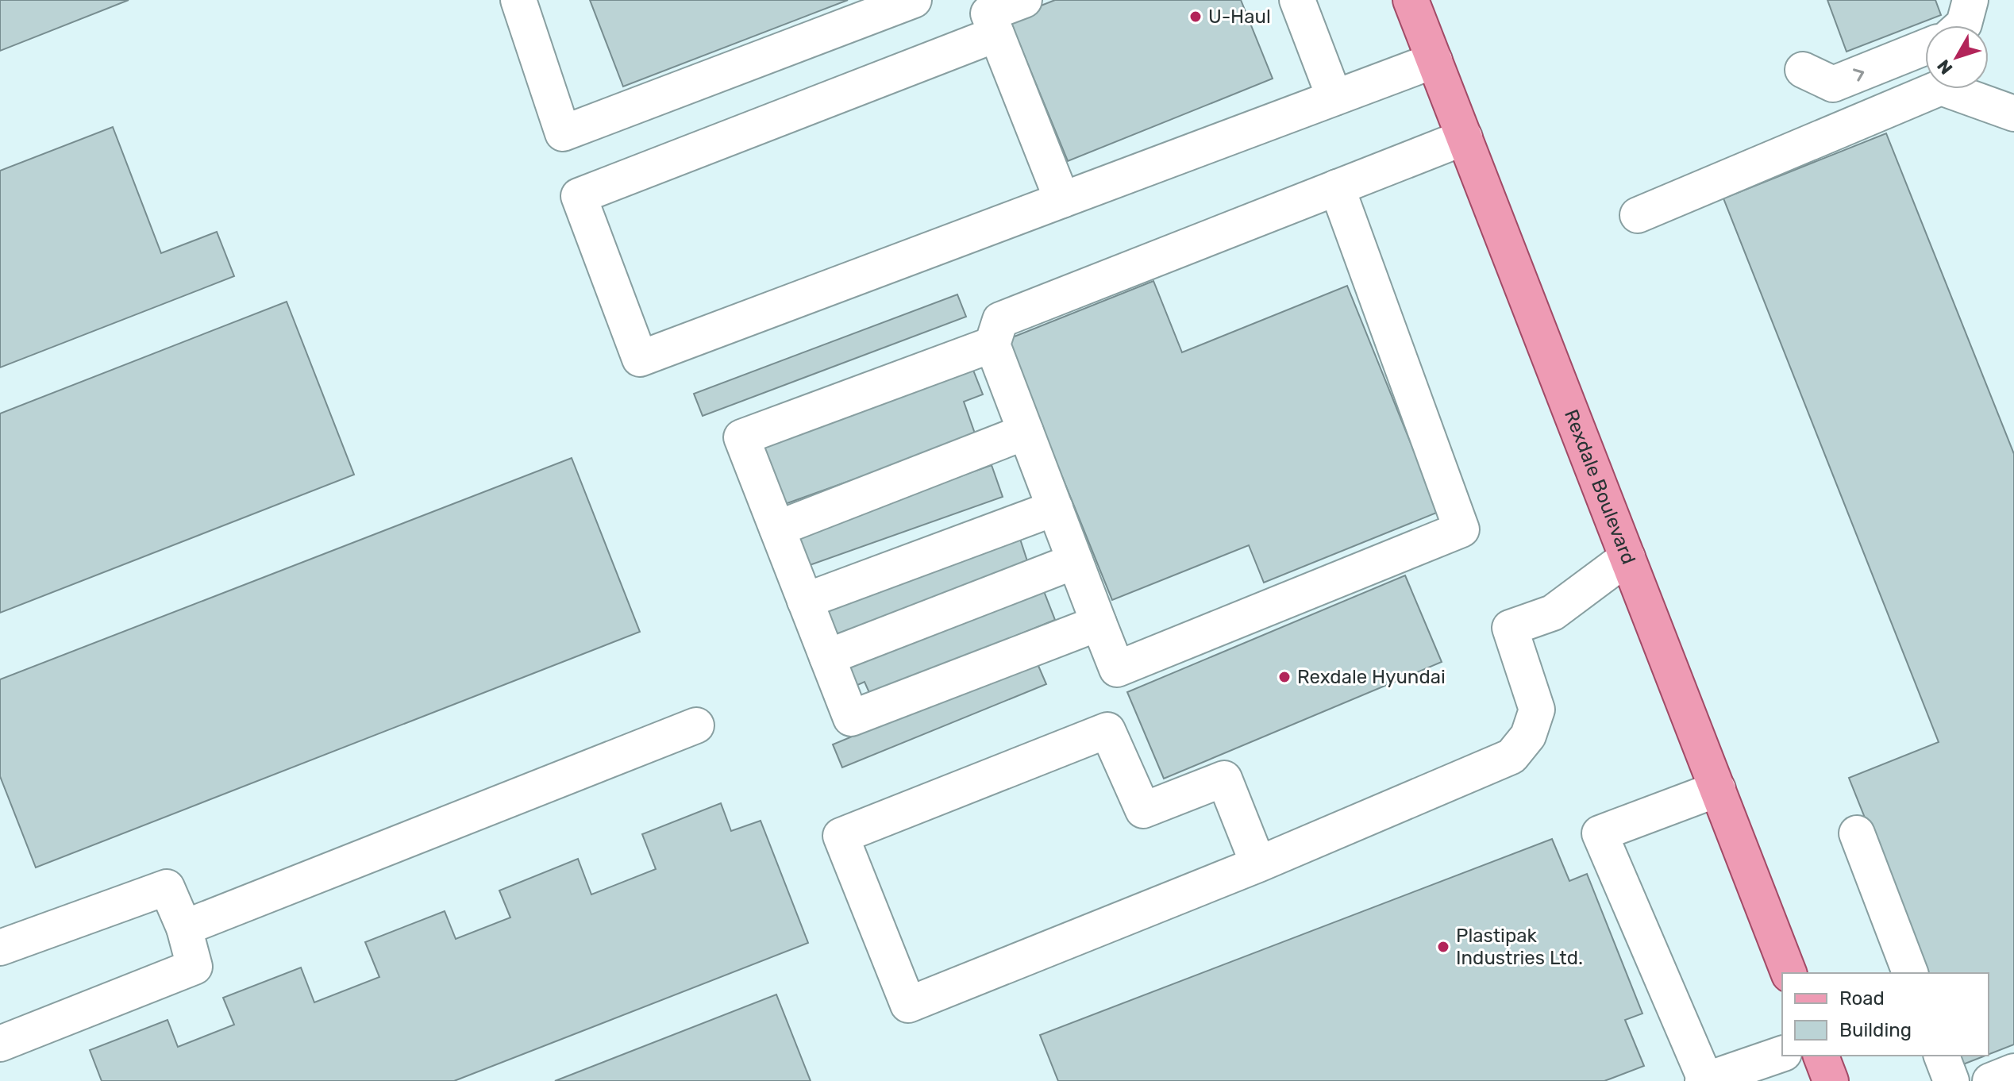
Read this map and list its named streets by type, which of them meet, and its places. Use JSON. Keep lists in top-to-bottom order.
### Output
{
  "streets": {
    "main road": ["Rexdale Boulevard"]
  },
  "places": ["U-Haul", "Rexdale Hyundai", "Plastipak Industries Ltd."],
  "legend": ["Road", "Building"],
  "north": "bottom left"
}
